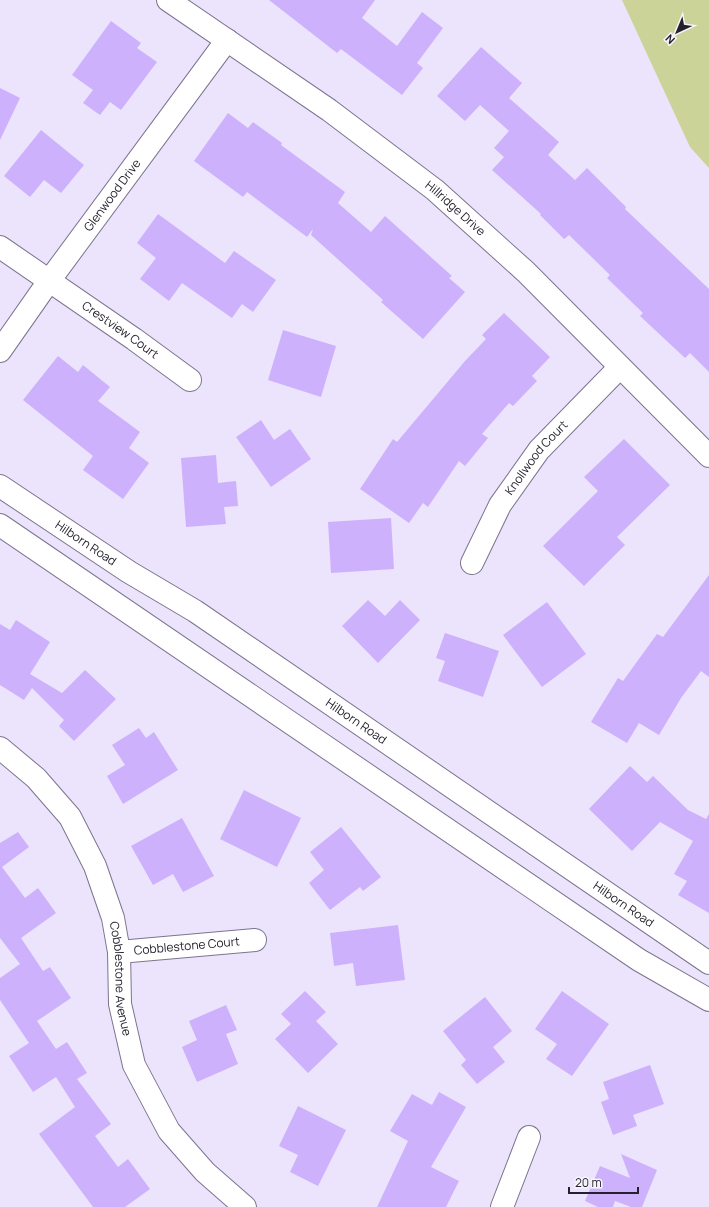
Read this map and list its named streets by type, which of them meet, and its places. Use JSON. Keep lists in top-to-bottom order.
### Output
{
  "streets": {
    "street": [
      "Glenwood Drive",
      "Hillridge Drive",
      "Crestview Court",
      "Knollwood Court",
      "Hilborn Road",
      "Cobblestone Court",
      "Cobblestone Avenue"
    ]
  },
  "crossings": [
    ["Glenwood Drive", "Hillridge Drive"],
    ["Glenwood Drive", "Crestview Court"],
    ["Hillridge Drive", "Knollwood Court"],
    ["Cobblestone Court", "Cobblestone Avenue"]
  ],
  "scale_bar": "20 m",
  "north": "bottom left"
}
